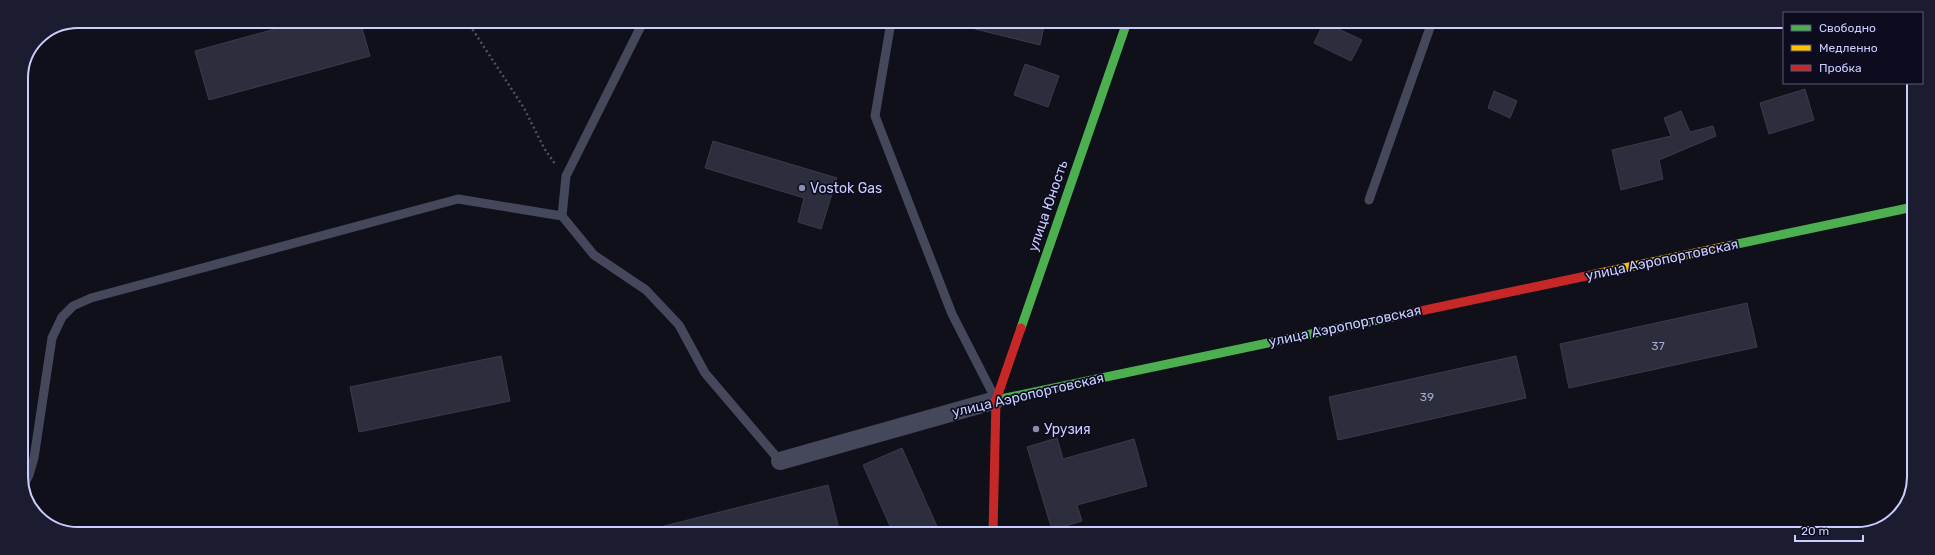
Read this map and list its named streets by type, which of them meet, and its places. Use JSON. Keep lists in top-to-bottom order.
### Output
{
  "streets": {
    "street": ["улица Юность", "улица Аэропортовская"]
  },
  "crossings": [
    ["улица Юность", "улица Аэропортовская"]
  ],
  "places": ["Vostok Gas", "Урузия"],
  "house_numbers": ["37", "39"],
  "legend": ["Свободно", "Медленно", "Пробка"],
  "scale_bar": "20 m"
}
